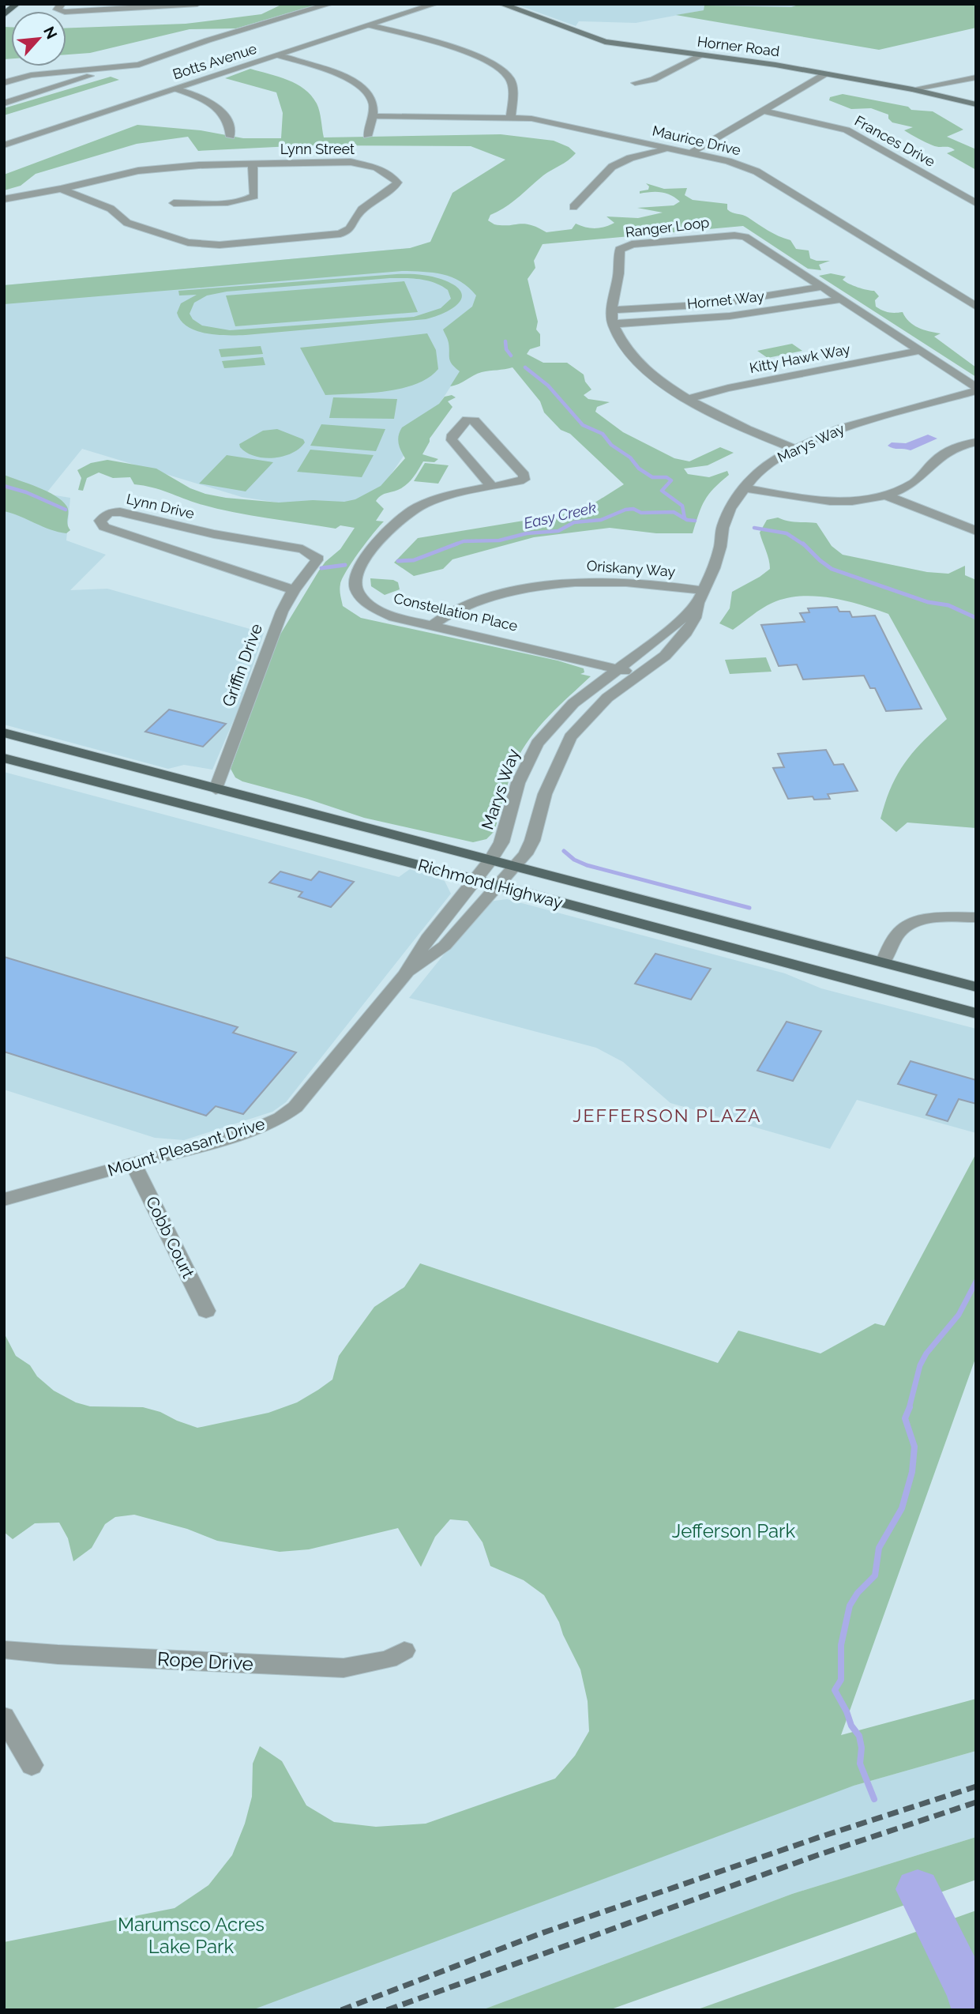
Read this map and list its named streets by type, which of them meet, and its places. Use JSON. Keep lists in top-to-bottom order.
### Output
{
  "streets": {
    "main road": ["Horner Road", "Richmond Highway"],
    "street": [
      "Botts Avenue",
      "Maurice Drive",
      "Frances Drive",
      "Lynn Street",
      "Ranger Loop",
      "Hornet Way",
      "Kitty Hawk Way",
      "Marys Way",
      "Lynn Drive",
      "Oriskany Way",
      "Constellation Place",
      "Griffin Drive",
      "Mount Pleasant Drive",
      "Cobb Court",
      "Rope Drive"
    ]
  },
  "crossings": [
    ["Ranger Loop", "Hornet Way"],
    ["Ranger Loop", "Kitty Hawk Way"],
    ["Ranger Loop", "Marys Way"],
    ["Marys Way", "Oriskany Way"],
    ["Marys Way", "Constellation Place"],
    ["Marys Way", "Richmond Highway"],
    ["Marys Way", "Mount Pleasant Drive"],
    ["Lynn Drive", "Griffin Drive"],
    ["Oriskany Way", "Constellation Place"],
    ["Griffin Drive", "Richmond Highway"],
    ["Richmond Highway", "Mount Pleasant Drive"],
    ["Mount Pleasant Drive", "Cobb Court"]
  ],
  "districts": ["JEFFERSON PLAZA"],
  "water": ["Easy Creek"],
  "parks": ["Jefferson Park", "Marumsco Acres Lake Park"],
  "north": "top right"
}
